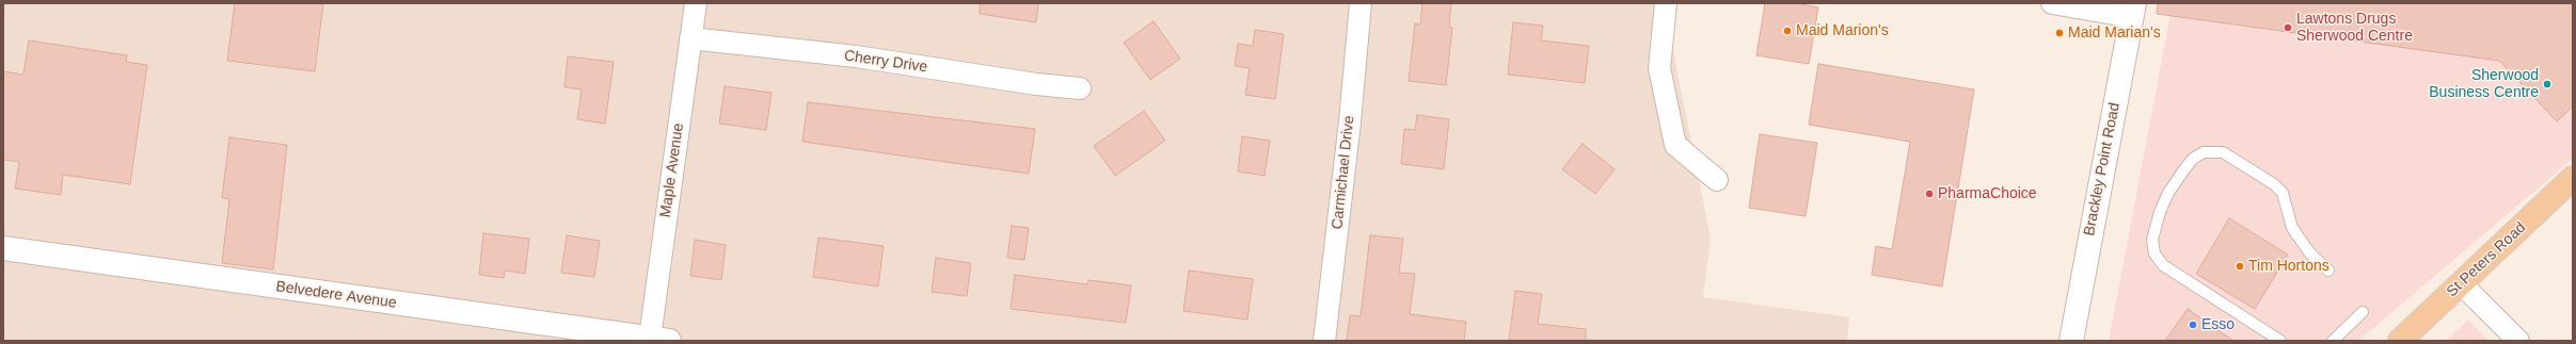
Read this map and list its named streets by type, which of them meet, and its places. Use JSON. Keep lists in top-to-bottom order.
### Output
{
  "streets": {
    "main road": ["Brackley Point Road", "St Peters Road", "Belvedere Avenue"],
    "street": ["Cherry Drive", "Maple Avenue", "Carmichael Drive"]
  },
  "crossings": [
    ["Cherry Drive", "Maple Avenue"],
    ["Maple Avenue", "Belvedere Avenue"]
  ],
  "places": [
    "Lawtons Drugs Sherwood Centre",
    "Maid Marion's",
    "Maid Marian's",
    "Sherwood Business Centre",
    "PharmaChoice",
    "Tim Hortons",
    "Esso"
  ]
}
